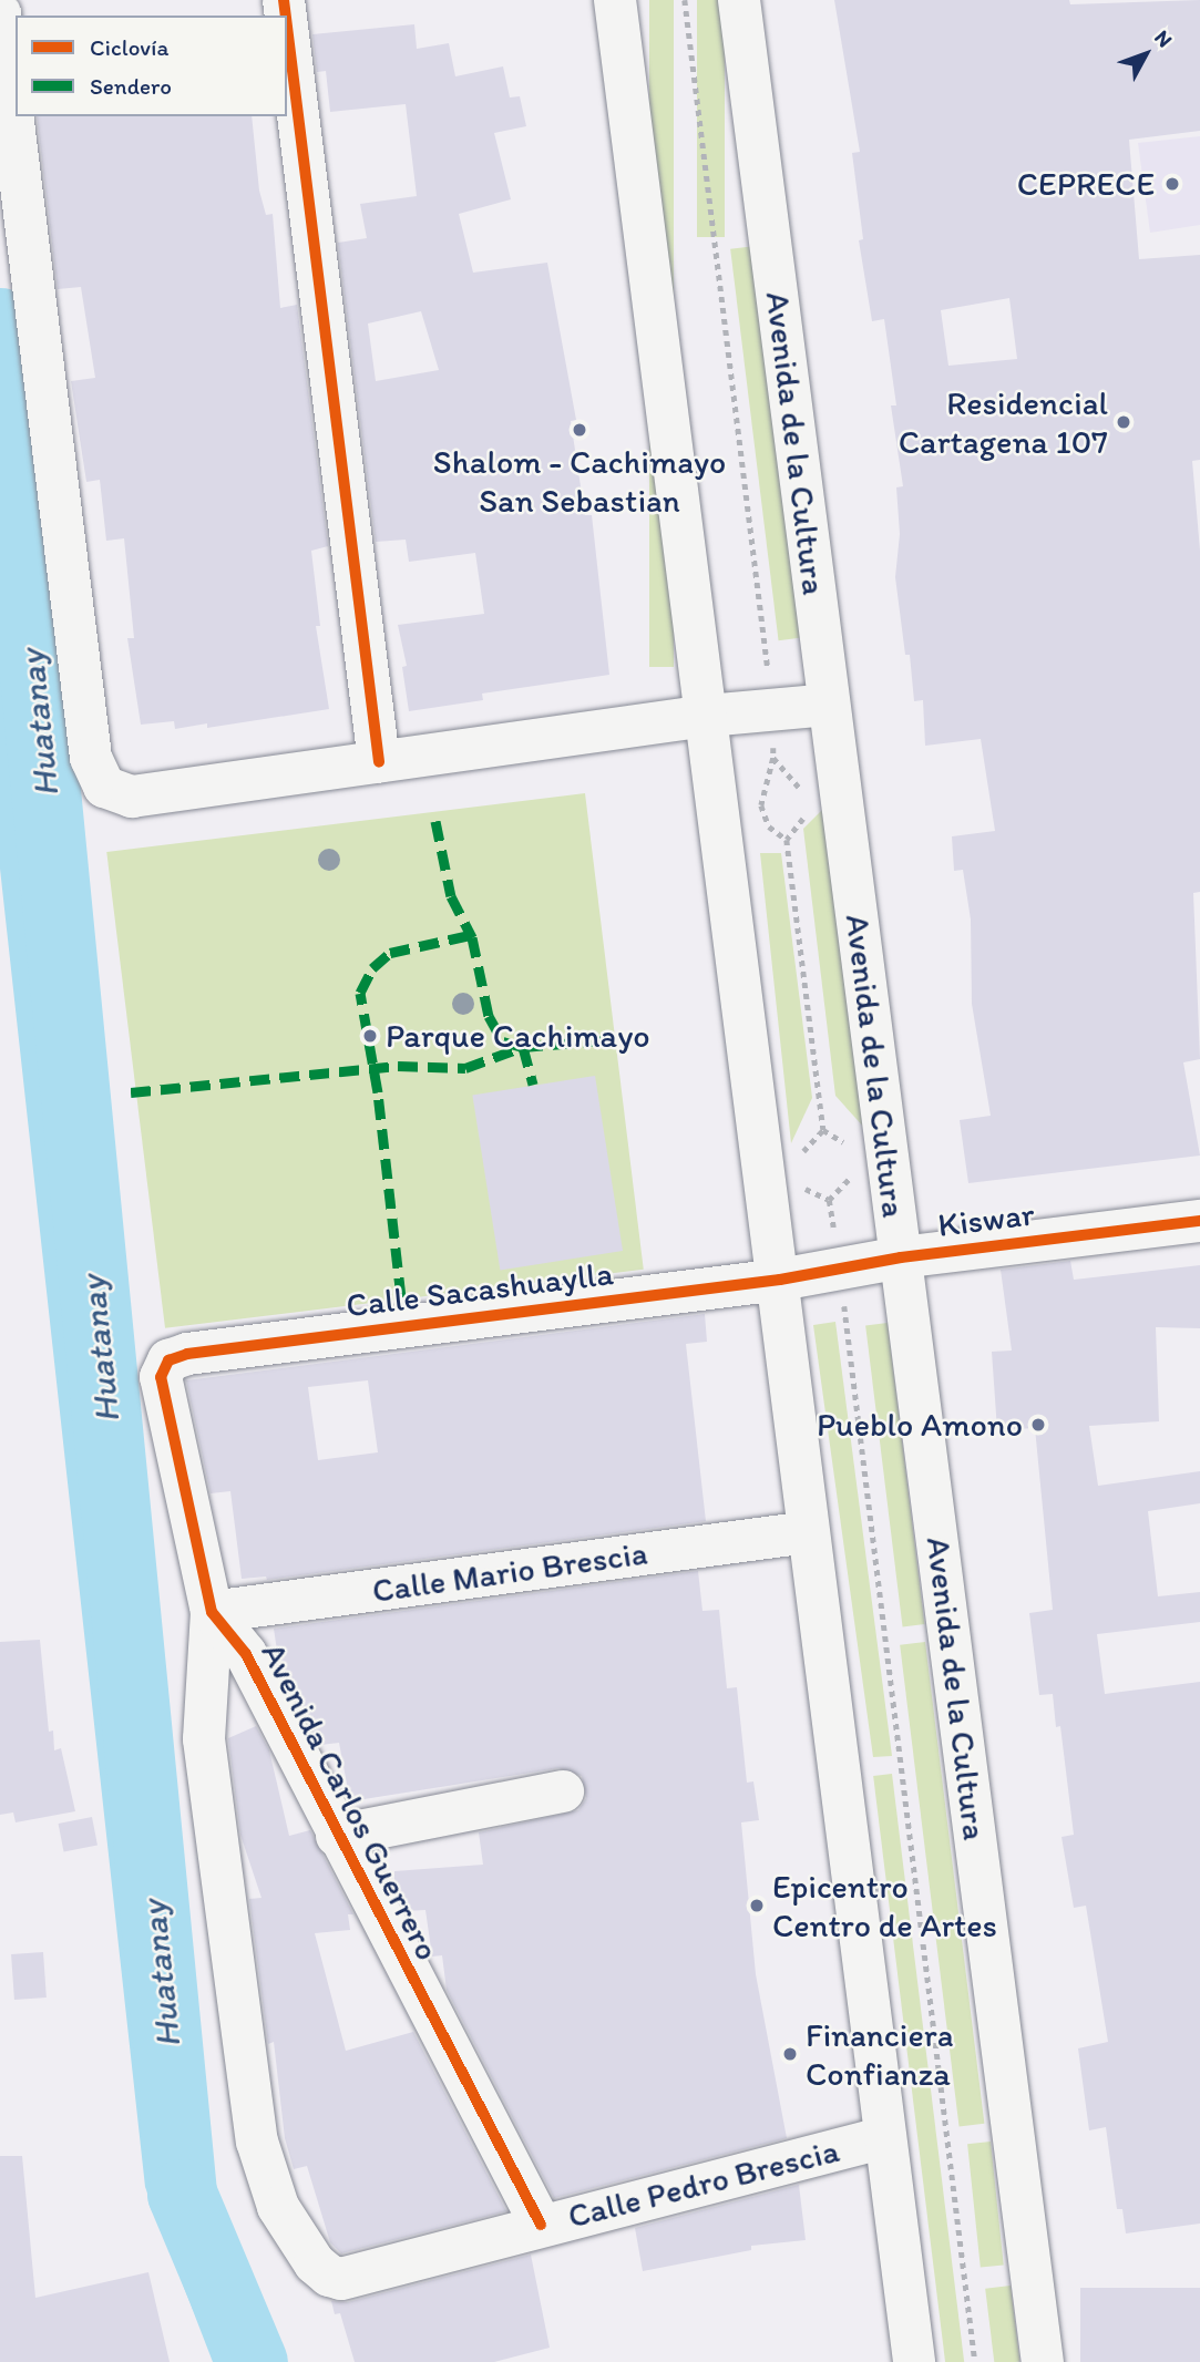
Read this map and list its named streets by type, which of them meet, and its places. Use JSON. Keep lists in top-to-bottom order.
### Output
{
  "streets": {
    "main road": [
      "Avenida de la Cultura",
      "Kiswar",
      "Calle Sacashuaylla",
      "Calle Mario Brescia",
      "Avenida Carlos Guerrero",
      "Calle Pedro Brescia"
    ]
  },
  "crossings": [
    ["Avenida de la Cultura", "Kiswar"],
    ["Kiswar", "Calle Sacashuaylla"],
    ["Calle Sacashuaylla", "Avenida Carlos Guerrero"],
    ["Calle Mario Brescia", "Avenida Carlos Guerrero"],
    ["Calle Mario Brescia", "Calle Pedro Brescia"],
    ["Avenida Carlos Guerrero", "Calle Pedro Brescia"]
  ],
  "water": ["Huatanay"],
  "places": [
    "CEPRECE",
    "Residencial Cartagena 107",
    "Shalom - Cachimayo San Sebastian",
    "Parque Cachimayo",
    "Pueblo Amono",
    "Epicentro Centro de Artes",
    "Financiera Confianza"
  ],
  "legend": ["Ciclovía", "Sendero"],
  "north": "top right"
}
